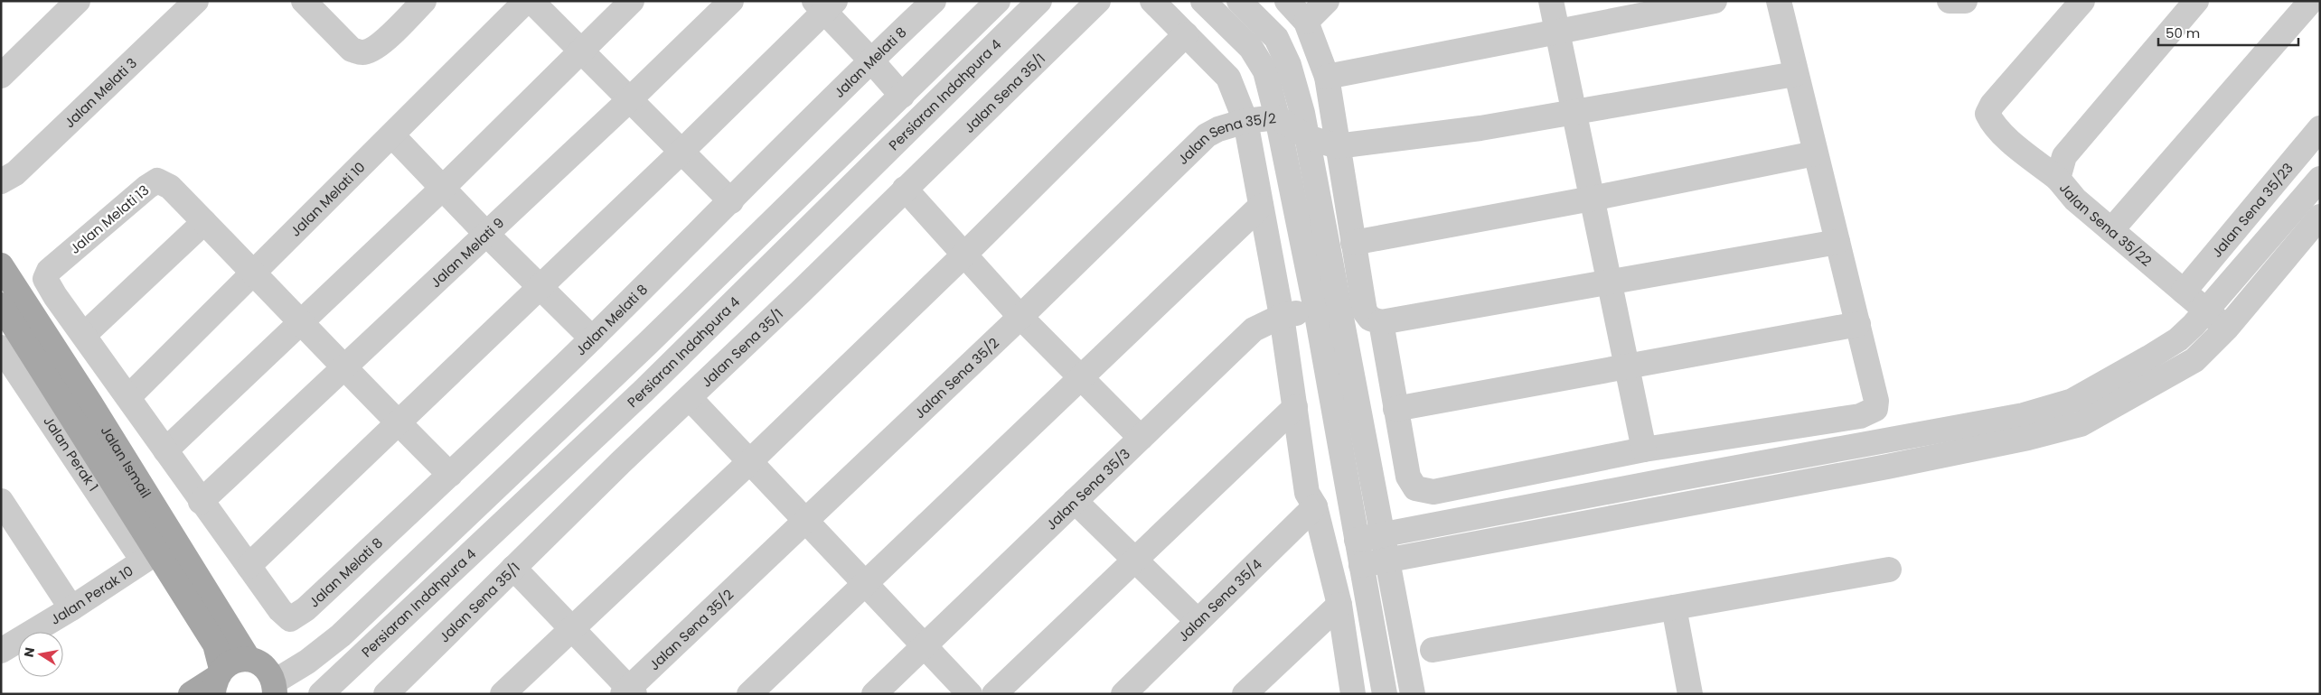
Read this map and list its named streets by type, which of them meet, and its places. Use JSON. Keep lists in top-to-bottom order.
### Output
{
  "streets": {
    "main road": ["Jalan Ismail"],
    "street": [
      "Jalan Melati 8",
      "Jalan Sena 35/1",
      "Jalan Melati 3",
      "Persiaran Indahpura 4",
      "Jalan Sena 35/2",
      "Jalan Melati 10",
      "Jalan Sena 35/23",
      "Jalan Melati 13",
      "Jalan Sena 35/22",
      "Jalan Melati 9",
      "Jalan Perak 1",
      "Jalan Sena 35/3",
      "Jalan Perak 10",
      "Jalan Sena 35/4"
    ]
  },
  "crossings": [
    ["Jalan Melati 8", "Jalan Melati 13"],
    ["Jalan Melati 10", "Jalan Melati 13"],
    ["Jalan Sena 35/23", "Jalan Sena 35/22"],
    ["Jalan Melati 13", "Jalan Melati 9"],
    ["Jalan Perak 1", "Jalan Ismail"],
    ["Jalan Perak 1", "Jalan Perak 10"],
    ["Jalan Ismail", "Jalan Perak 10"]
  ],
  "scale_bar": "50 m",
  "north": "left"
}
